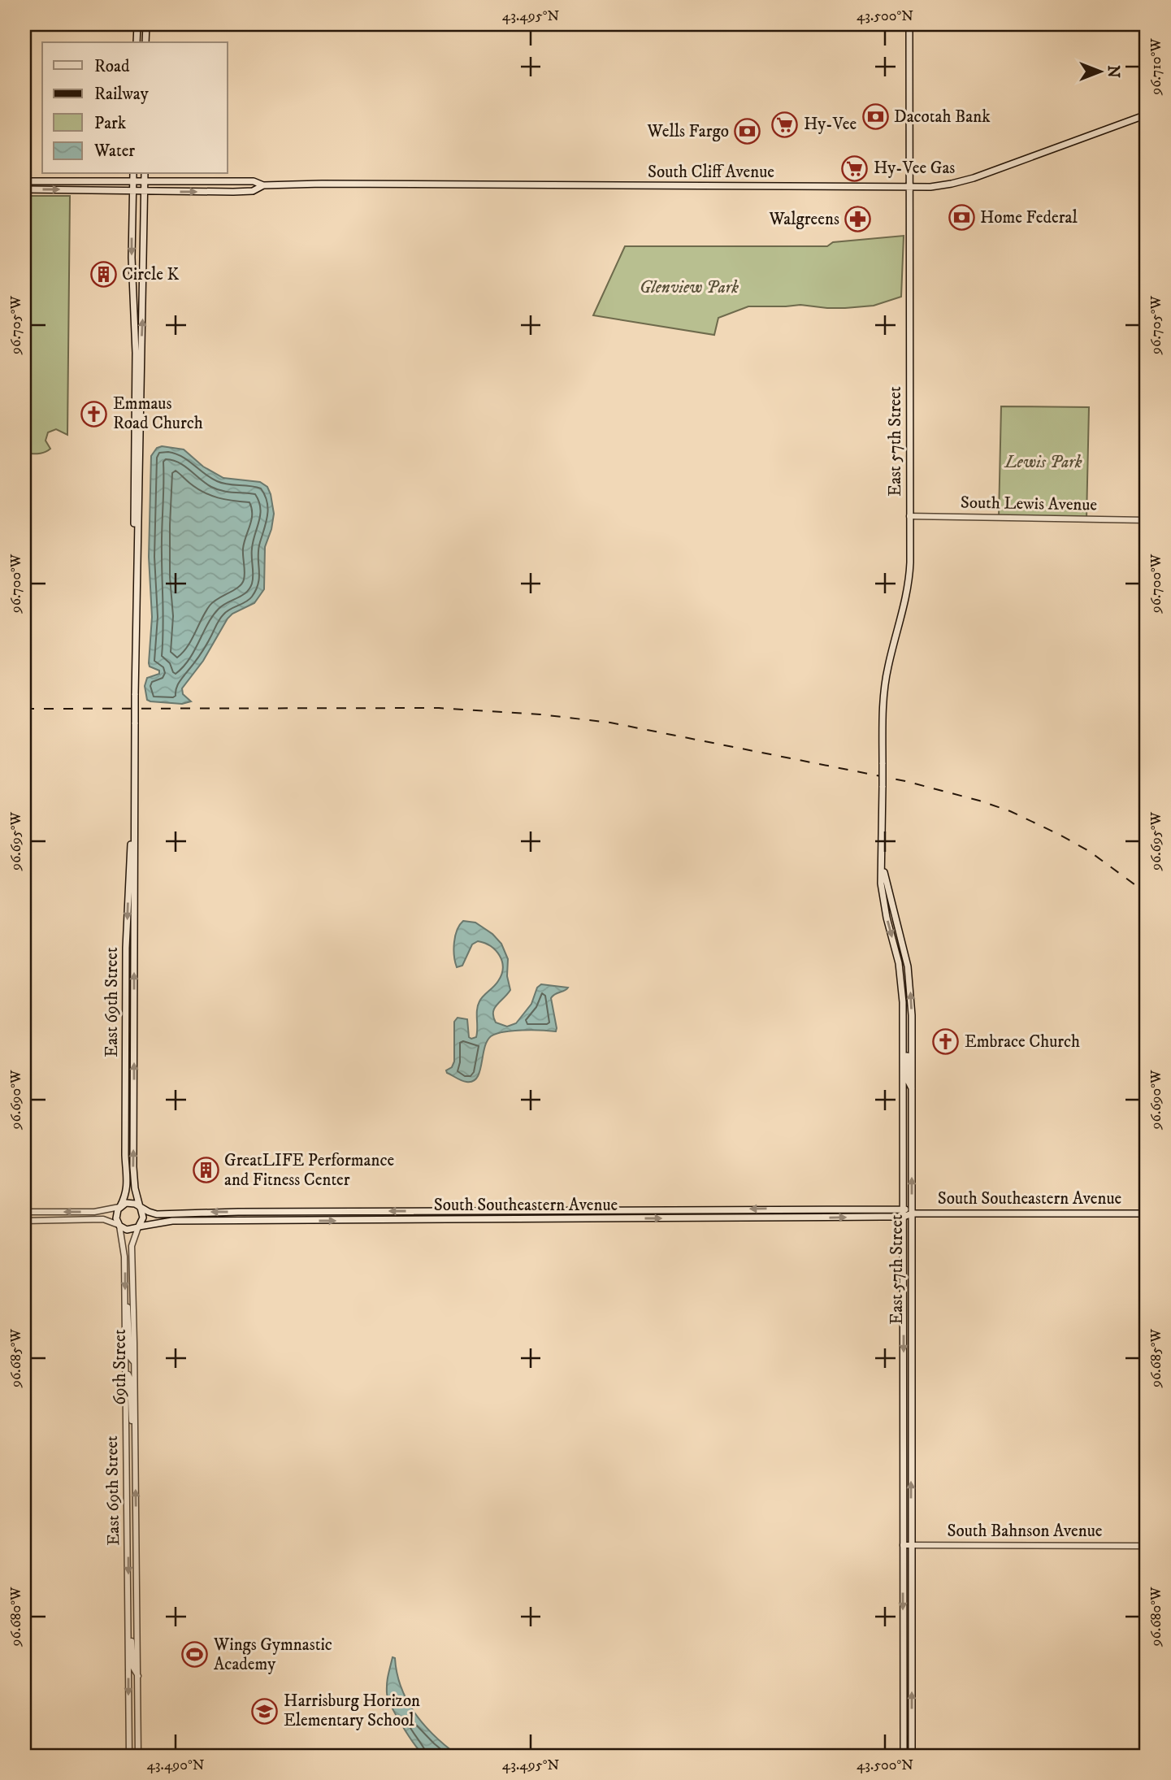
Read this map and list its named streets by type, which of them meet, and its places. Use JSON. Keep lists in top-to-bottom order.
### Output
{
  "streets": {
    "main road": [
      "South Cliff Avenue",
      "East 57th Street",
      "East 69th Street",
      "South Southeastern Avenue"
    ],
    "street": ["South Lewis Avenue", "69th Street", "South Bahnson Avenue"]
  },
  "crossings": [
    ["South Cliff Avenue", "East 57th Street"],
    ["South Cliff Avenue", "East 69th Street"],
    ["East 57th Street", "South Lewis Avenue"],
    ["East 57th Street", "South Southeastern Avenue"],
    ["East 57th Street", "South Bahnson Avenue"],
    ["East 69th Street", "South Southeastern Avenue"],
    ["East 69th Street", "69th Street"],
    ["South Southeastern Avenue", "69th Street"]
  ],
  "one_way": ["69th Street"],
  "parks": ["Glenview Park", "Lewis Park"],
  "places": {
    "bank": ["Dacotah Bank", "Wells Fargo", "Home Federal"],
    "supermarket": ["Hy-Vee", "Hy-Vee Gas"],
    "pharmacy": ["Walgreens"],
    "building": ["Circle K", "GreatLIFE Performance and Fitness Center"],
    "church": ["Emmaus Road Church", "Embrace Church"],
    "sports": ["Wings Gymnastic Academy"],
    "school or university": ["Harrisburg Horizon Elementary School"]
  },
  "legend": [
    "Road",
    "Railway",
    "Park",
    "Water"
  ],
  "north": "right",
  "coordinates": [
    "43.495°N",
    "43.500°N",
    "96.710°W",
    "96.705°W",
    "96.700°W",
    "96.695°W",
    "96.690°W",
    "96.685°W",
    "96.680°W",
    "43.490°N"
  ]
}
